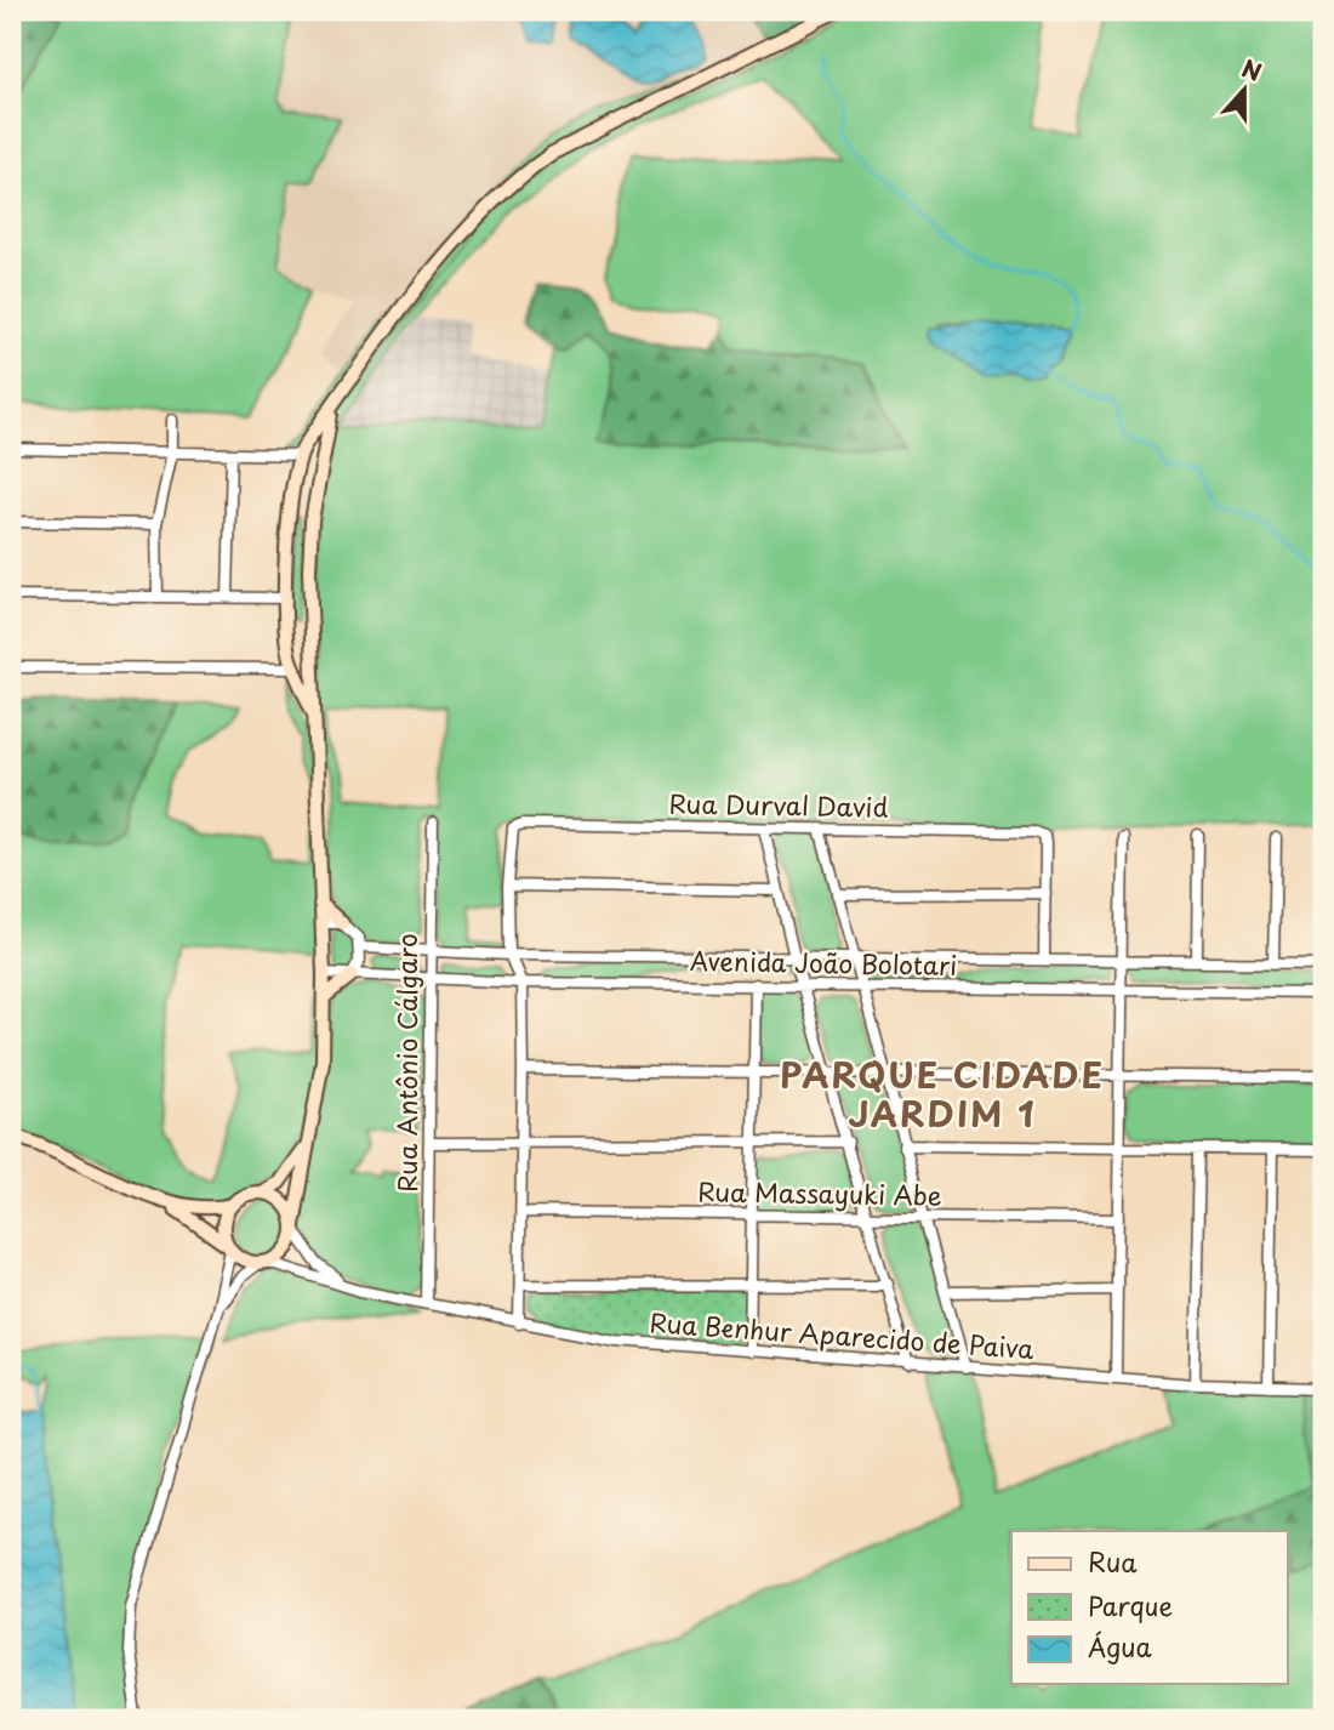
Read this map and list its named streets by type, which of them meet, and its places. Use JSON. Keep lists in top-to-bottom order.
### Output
{
  "streets": {
    "street": [
      "Rua Durval David",
      "Avenida João Bolotari",
      "Rua Antônio Cálgaro",
      "Rua Massayuki Abe",
      "Rua Benhur Aparecido de Paiva"
    ]
  },
  "crossings": [
    ["Avenida João Bolotari", "Rua Antônio Cálgaro"],
    ["Rua Antônio Cálgaro", "Rua Benhur Aparecido de Paiva"]
  ],
  "districts": ["PARQUE CIDADE JARDIM 1"],
  "legend": ["Rua", "Parque", "Água"],
  "north": "top"
}
